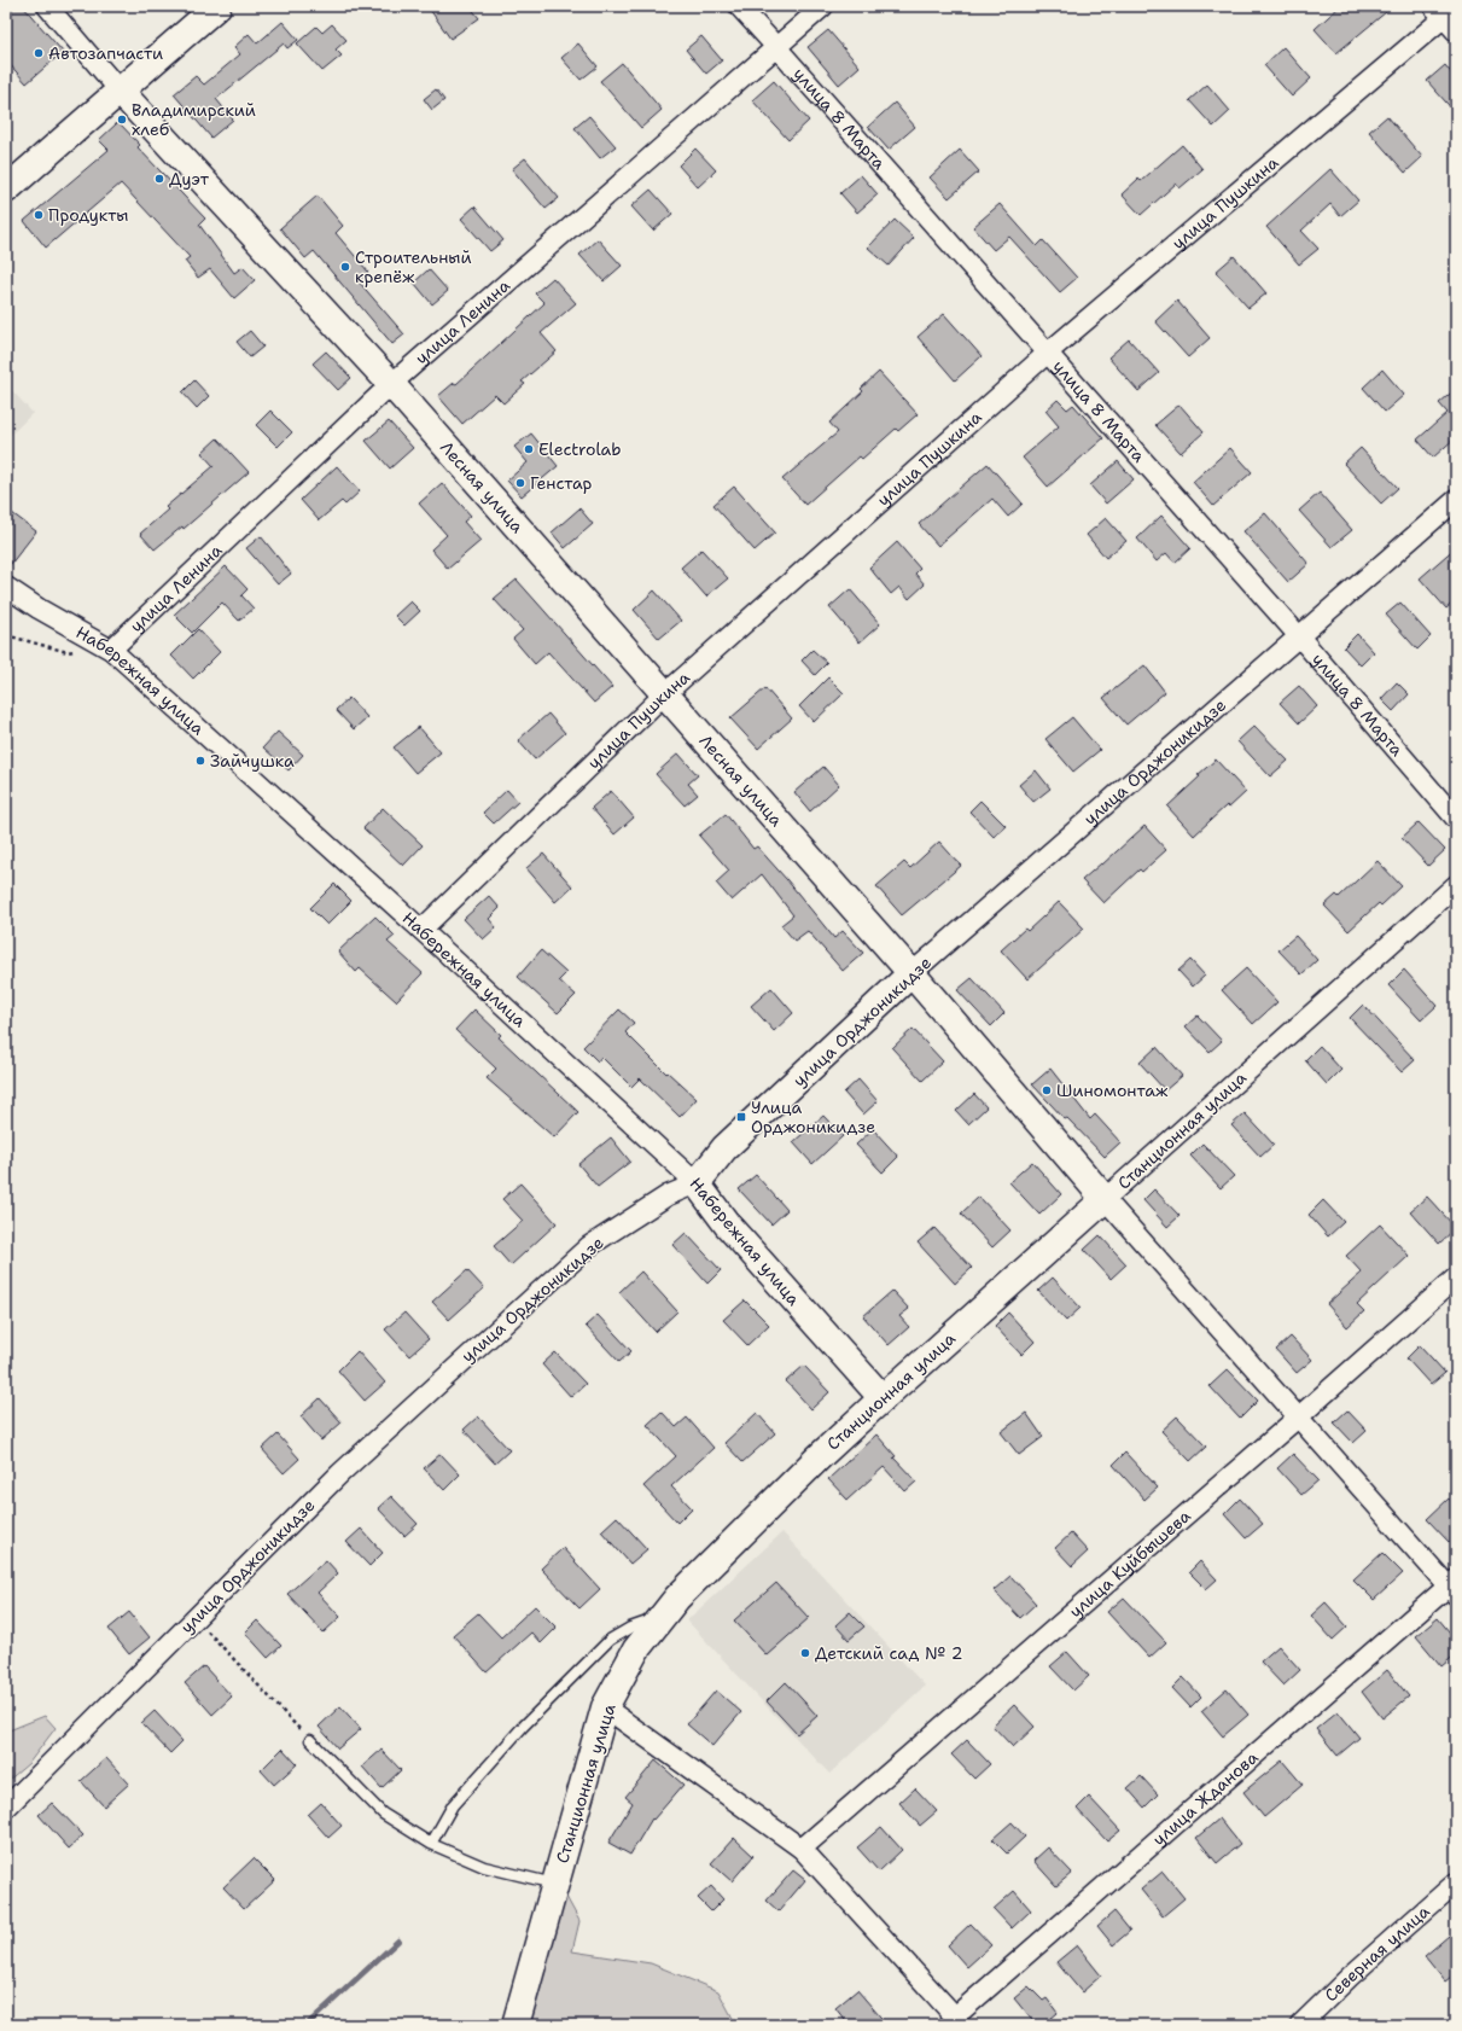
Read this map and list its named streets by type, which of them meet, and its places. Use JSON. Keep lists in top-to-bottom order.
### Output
{
  "streets": {
    "main road": [
      "Лесная улица",
      "Набережная улица",
      "улица Орджоникидзе",
      "Станционная улица"
    ],
    "street": [
      "улица 8 Марта",
      "улица Пушкина",
      "улица Ленина",
      "улица Куйбышева",
      "улица Жданова",
      "Северная улица"
    ]
  },
  "crossings": [
    ["улица 8 Марта", "улица Пушкина"],
    ["улица 8 Марта", "улица Ленина"],
    ["улица 8 Марта", "улица Орджоникидзе"],
    ["улица Пушкина", "Лесная улица"],
    ["улица Пушкина", "Набережная улица"],
    ["улица Ленина", "Лесная улица"],
    ["улица Ленина", "Набережная улица"],
    ["Лесная улица", "улица Орджоникидзе"],
    ["Лесная улица", "Станционная улица"],
    ["Набережная улица", "улица Орджоникидзе"],
    ["Набережная улица", "Станционная улица"]
  ],
  "places": {
    "other": [
      "Автозапчасти",
      "Владимирский хлеб",
      "Дуэт",
      "Продукты",
      "Строительный крепёж",
      "Electrolab",
      "Генстар",
      "Зайчушка",
      "Шиномонтаж",
      "Детский сад № 2"
    ],
    "transit": ["Улица Орджоникидзе"]
  }
}
